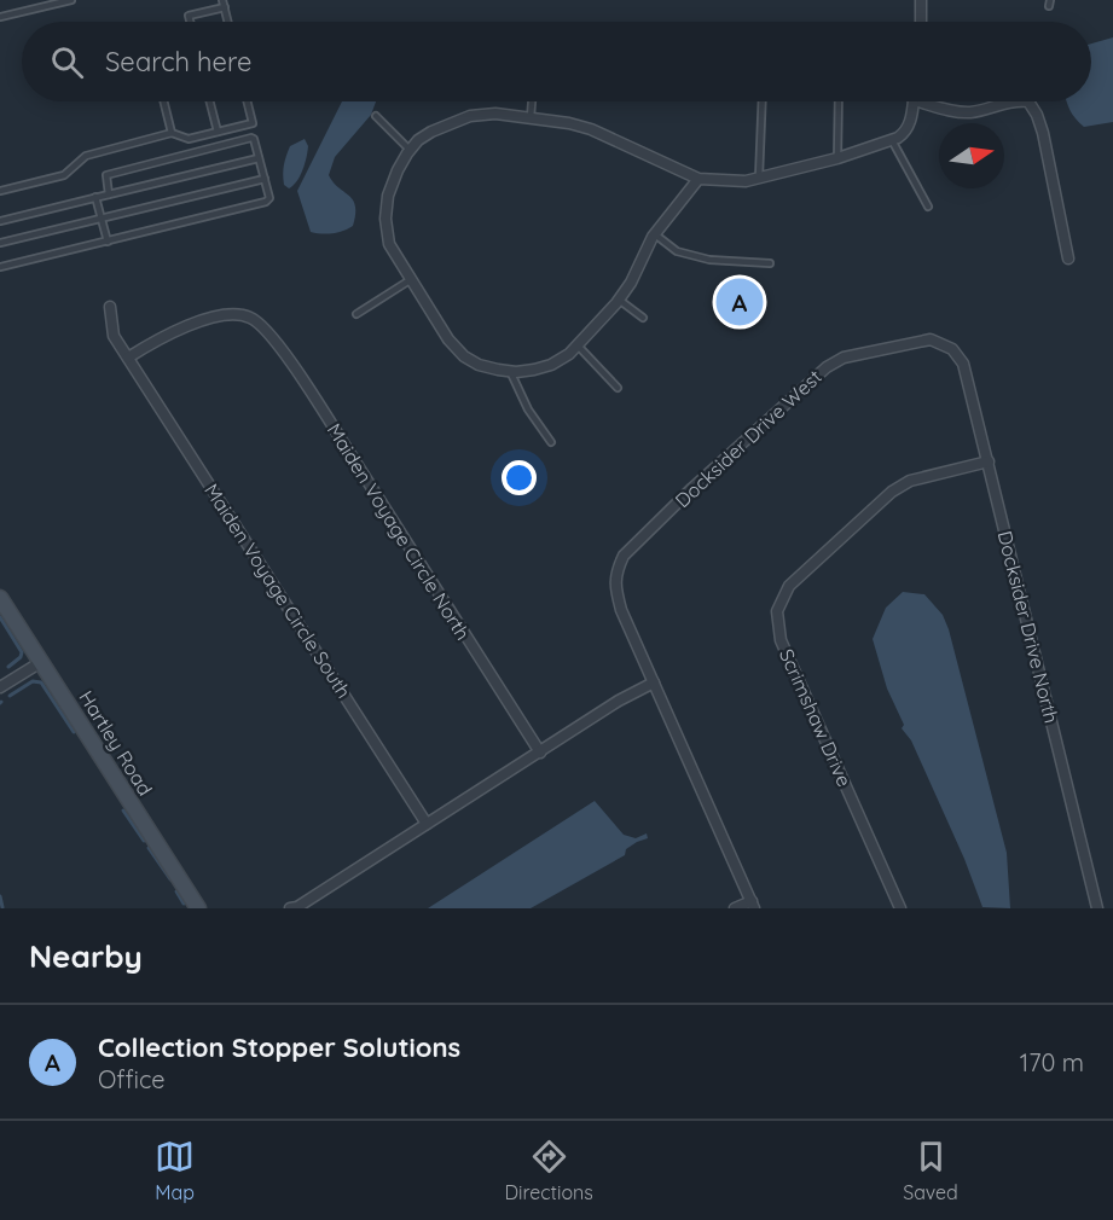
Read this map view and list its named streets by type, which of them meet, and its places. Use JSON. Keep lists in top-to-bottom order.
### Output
{
  "streets": {
    "street": [
      "Docksider Drive West",
      "Maiden Voyage Circle North",
      "Maiden Voyage Circle South",
      "Docksider Drive North",
      "Scrimshaw Drive",
      "Hartley Road"
    ]
  },
  "crossings": [
    ["Docksider Drive West", "Docksider Drive North"],
    ["Maiden Voyage Circle North", "Maiden Voyage Circle South"],
    ["Docksider Drive North", "Scrimshaw Drive"]
  ],
  "north": "right",
  "page": {
    "search": "Search here",
    "pins": "A",
    "heading": "Nearby",
    "list": [
      {
        "mark": "A",
        "name": "Collection Stopper Solutions",
        "note": "Office",
        "value": "170 m"
      }
    ],
    "nav": ["Map", "Directions", "Saved"]
  }
}
